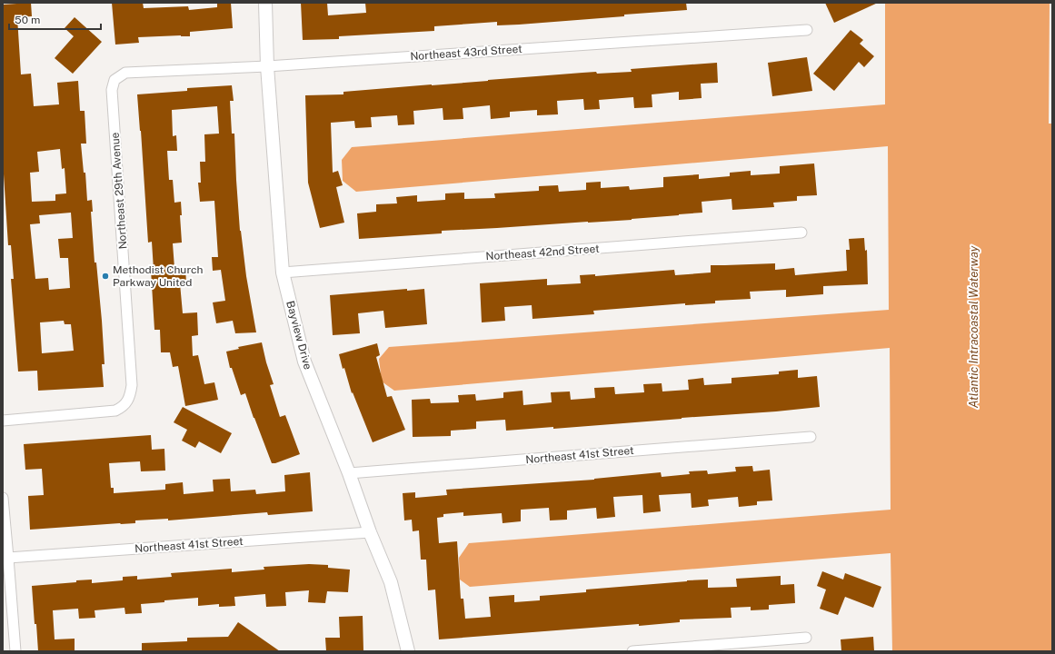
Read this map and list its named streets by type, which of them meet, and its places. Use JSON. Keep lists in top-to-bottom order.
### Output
{
  "streets": {
    "street": [
      "Northeast 43rd Street",
      "Northeast 29th Avenue",
      "Northeast 42nd Street",
      "Bayview Drive",
      "Northeast 41st Street"
    ]
  },
  "crossings": [
    ["Northeast 43rd Street", "Northeast 29th Avenue"],
    ["Northeast 43rd Street", "Bayview Drive"],
    ["Northeast 42nd Street", "Bayview Drive"],
    ["Bayview Drive", "Northeast 41st Street"]
  ],
  "water": ["Atlantic Intracoastal Waterway"],
  "places": ["Methodist Church Parkway United"],
  "scale_bar": "50 m"
}
